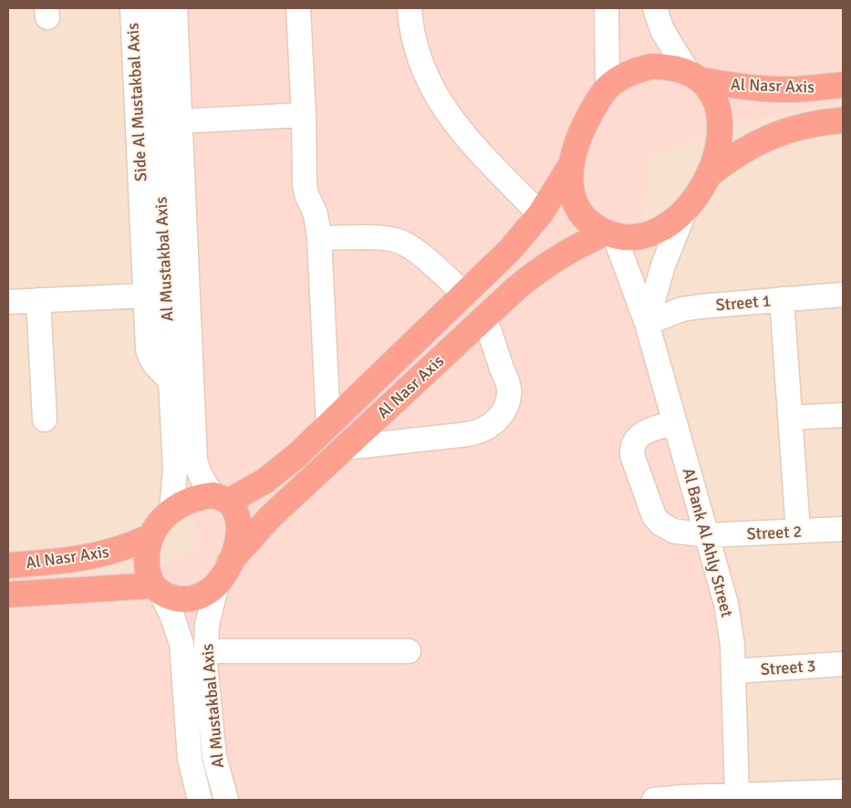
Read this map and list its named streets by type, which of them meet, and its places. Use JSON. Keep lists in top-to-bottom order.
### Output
{
  "streets": {
    "highway": ["Al Nasr Axis"],
    "street": [
      "Side Al Mustakbal Axis",
      "Al Mustakbal Axis",
      "Street 1",
      "Street 2",
      "Al Bank Al Ahly Street",
      "Street 3"
    ]
  },
  "crossings": [
    ["Al Nasr Axis", "Al Mustakbal Axis"],
    ["Al Nasr Axis", "Al Bank Al Ahly Street"],
    ["Side Al Mustakbal Axis", "Al Mustakbal Axis"],
    ["Street 1", "Al Bank Al Ahly Street"],
    ["Street 2", "Al Bank Al Ahly Street"],
    ["Al Bank Al Ahly Street", "Street 3"]
  ]
}
